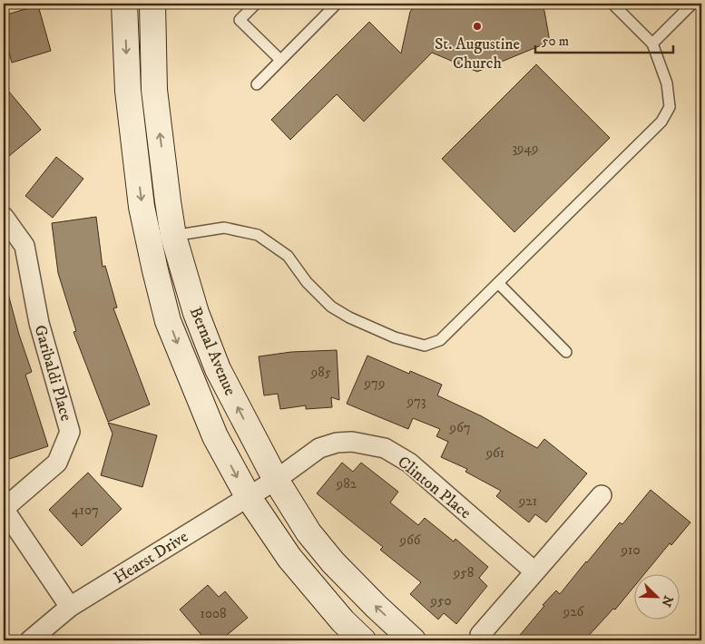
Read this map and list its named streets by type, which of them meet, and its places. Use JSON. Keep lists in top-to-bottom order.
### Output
{
  "streets": {
    "main road": ["Bernal Avenue"],
    "street": ["Garibaldi Place", "Clinton Place", "Hearst Drive"]
  },
  "crossings": [
    ["Bernal Avenue", "Clinton Place"],
    ["Bernal Avenue", "Hearst Drive"],
    ["Garibaldi Place", "Hearst Drive"],
    ["Clinton Place", "Hearst Drive"]
  ],
  "places": ["St. Augustine Church"],
  "house_numbers": [
    "3949",
    "985",
    "979",
    "973",
    "967",
    "961",
    "982",
    "921",
    "4107",
    "966",
    "910",
    "958",
    "950",
    "926",
    "1008"
  ],
  "scale_bar": "50 m",
  "north": "bottom right"
}
